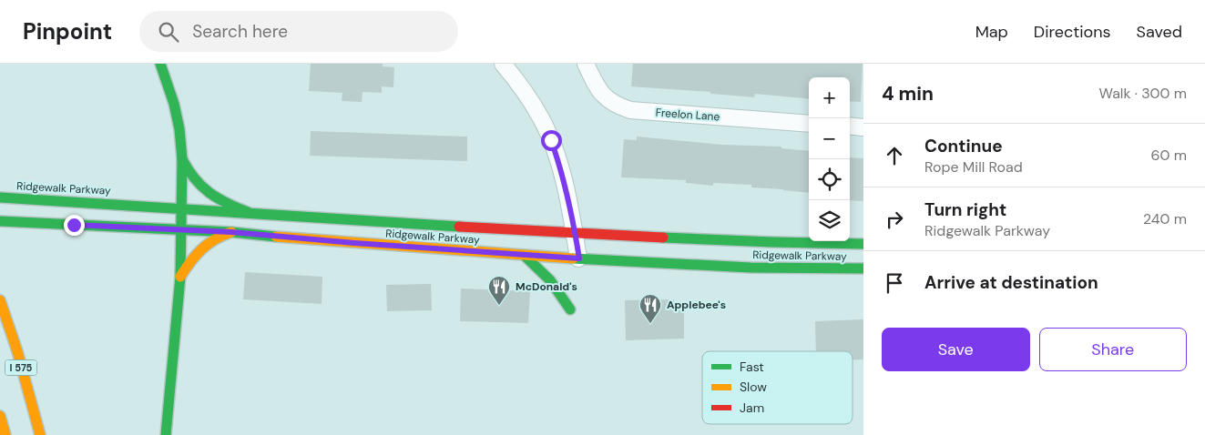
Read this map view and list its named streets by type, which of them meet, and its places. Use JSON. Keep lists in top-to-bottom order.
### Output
{
  "streets": {
    "main road": ["Ridgewalk Parkway", "I 575"],
    "street": ["Freelon Lane"]
  },
  "places": {
    "restaurant": ["McDonald's", "Applebee's"]
  },
  "legend": ["Fast", "Slow", "Jam"],
  "page": {
    "header": "Pinpoint",
    "search": "Search here",
    "nav": ["Map", "Directions", "Saved"],
    "heading": ["4 min", "Walk · 300 m"],
    "map_buttons": ["+", "−"],
    "list": [
      ["Continue", "Rope Mill Road", "60 m"],
      ["Turn right", "Ridgewalk Parkway", "240 m"],
      "Arrive at destination"
    ],
    "buttons": ["Save", "Share"]
  }
}
